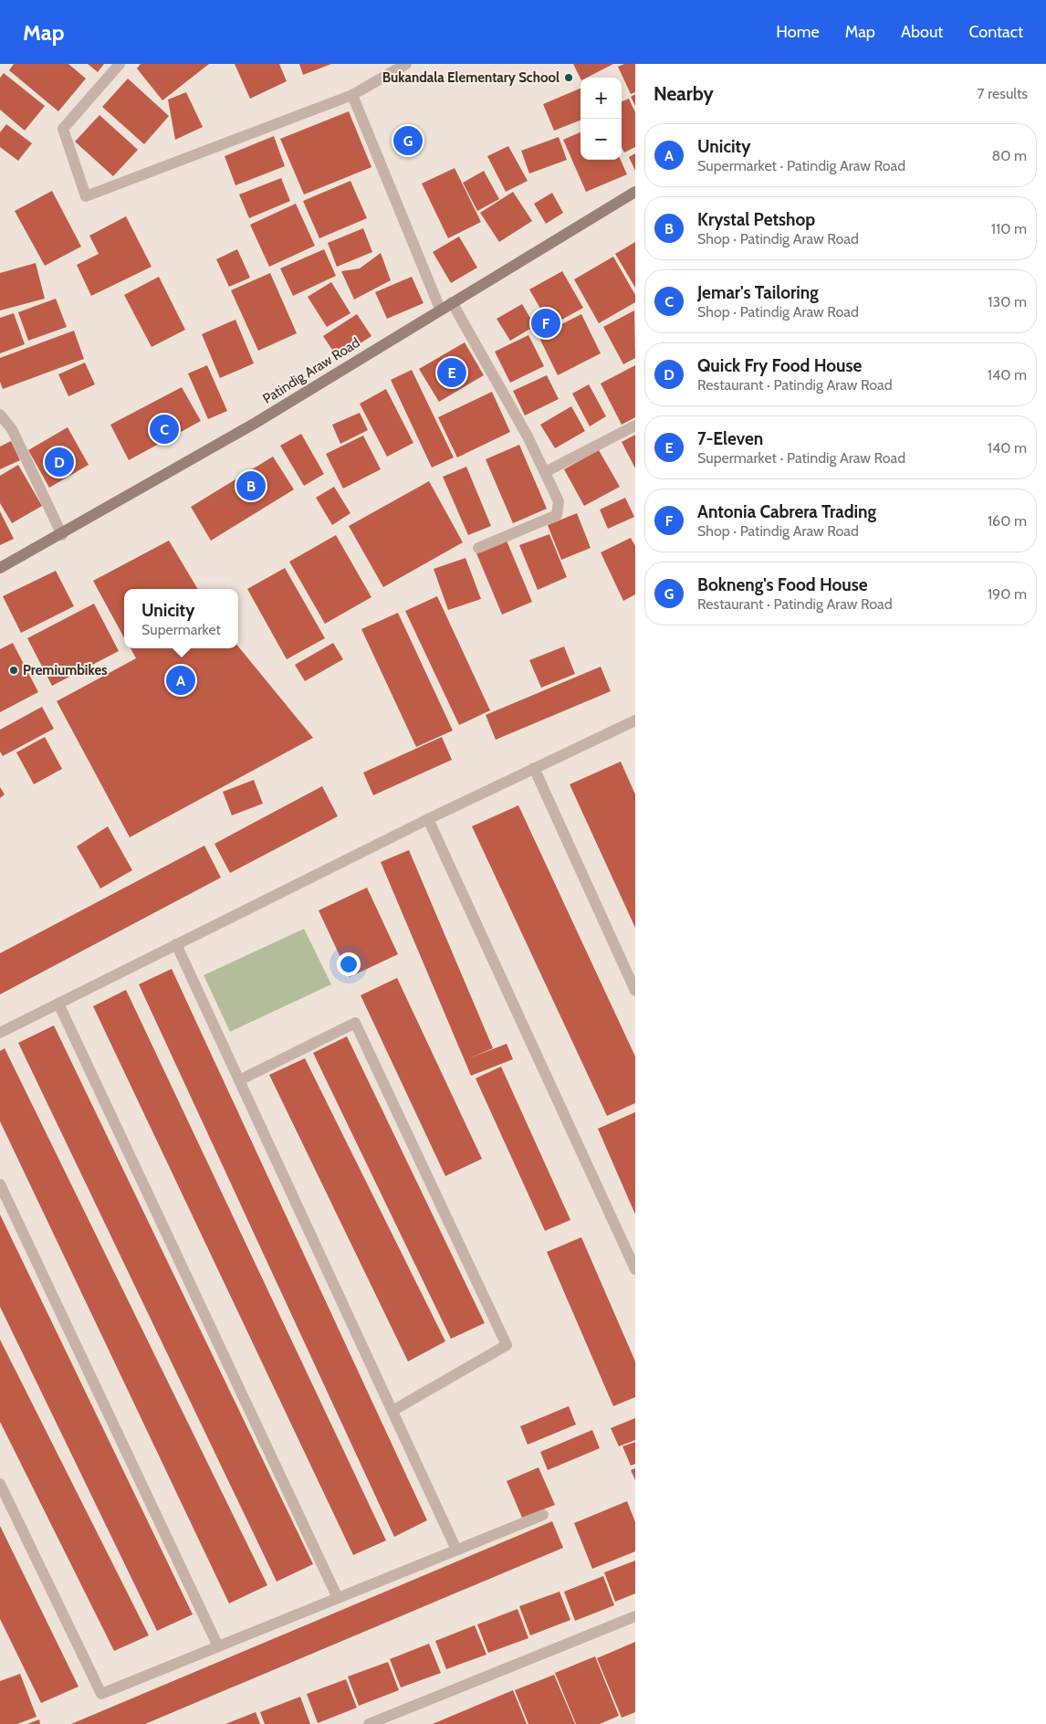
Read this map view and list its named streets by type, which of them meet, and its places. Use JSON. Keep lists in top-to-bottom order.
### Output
{
  "streets": {
    "main road": ["Patindig Araw Road"]
  },
  "places": ["Bukandala Elementary School", "Premiumbikes"],
  "page": {
    "header": "Map",
    "nav": [
      "Home",
      "Map",
      "About",
      "Contact"
    ],
    "heading": ["Nearby", "7 results"],
    "map_buttons": ["+", "−"],
    "list": [
      {
        "mark": "A",
        "name": "Unicity",
        "note": "Supermarket · Patindig Araw Road",
        "value": "80 m"
      },
      {
        "mark": "B",
        "name": "Krystal Petshop",
        "note": "Shop · Patindig Araw Road",
        "value": "110 m"
      },
      {
        "mark": "C",
        "name": "Jemar's Tailoring",
        "note": "Shop · Patindig Araw Road",
        "value": "130 m"
      },
      {
        "mark": "D",
        "name": "Quick Fry Food House",
        "note": "Restaurant · Patindig Araw Road",
        "value": "140 m"
      },
      {
        "mark": "E",
        "name": "7-Eleven",
        "note": "Supermarket · Patindig Araw Road",
        "value": "140 m"
      },
      {
        "mark": "F",
        "name": "Antonia Cabrera Trading",
        "note": "Shop · Patindig Araw Road",
        "value": "160 m"
      },
      {
        "mark": "G",
        "name": "Bokneng's Food House",
        "note": "Restaurant · Patindig Araw Road",
        "value": "190 m"
      }
    ],
    "pins": [
      "G",
      "F",
      "E",
      "C",
      "D",
      "B",
      "A"
    ],
    "popup": ["Unicity", "Supermarket"]
  }
}
